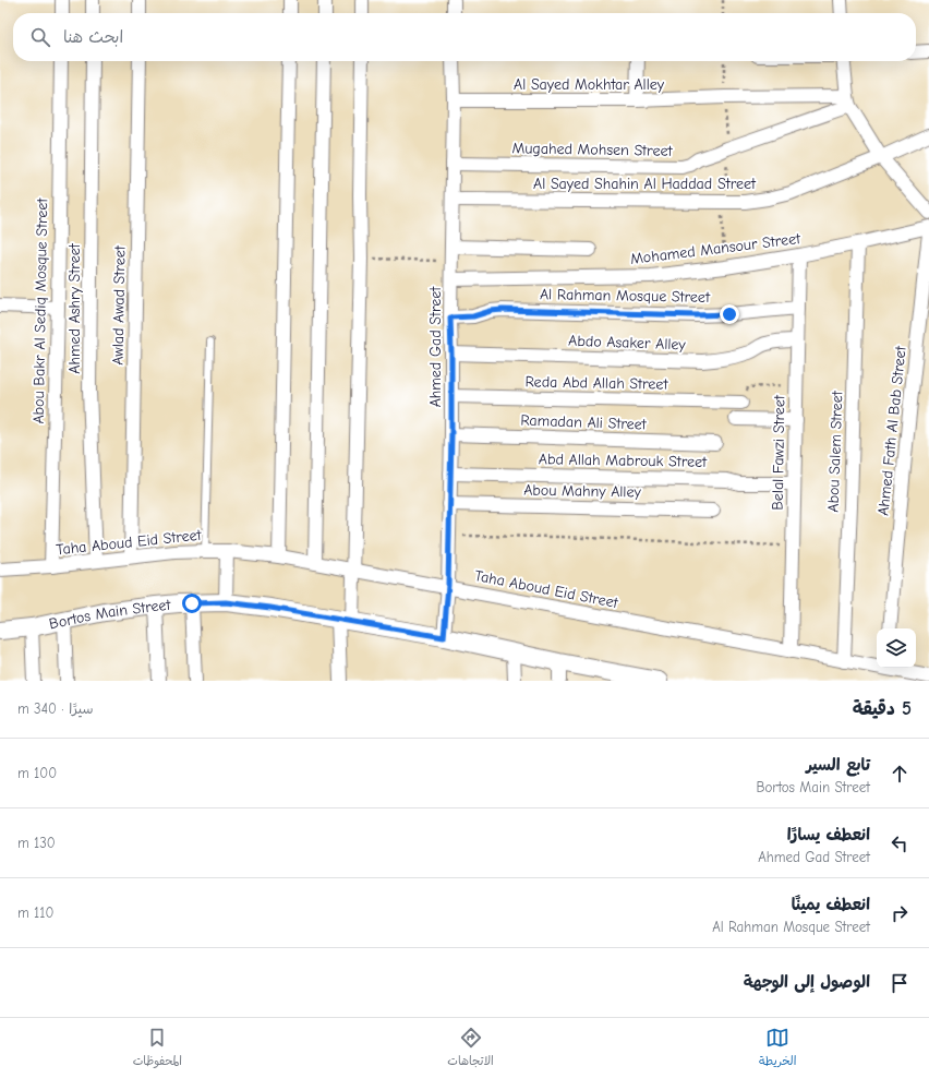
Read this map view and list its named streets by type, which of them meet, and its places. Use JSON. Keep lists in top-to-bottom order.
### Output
{
  "streets": {
    "street": [
      "Al Sayed Mokhtar Alley",
      "Mugahed Mohsen Street",
      "Al Sayed Shahin Al Haddad Street",
      "Mohamed Mansour Street",
      "Al Rahman Mosque Street",
      "Awlad Awad Street",
      "Ahmed Ashry Street",
      "Abou Bakr Al Sediq Mosque Street",
      "Abdo Asaker Alley",
      "Ahmed Gad Street",
      "Reda Abd Allah Street",
      "Ramadan Ali Street",
      "Ahmed Fath Al Bab Street",
      "Abou Salem Street",
      "Belal Fawzi Street",
      "Abd Allah Mabrouk Street",
      "Abou Mahny Alley",
      "Taha Aboud Eid Street",
      "Bortos Main Street"
    ]
  },
  "crossings": [
    ["Al Sayed Mokhtar Alley", "Mugahed Mohsen Street"],
    ["Al Sayed Mokhtar Alley", "Ahmed Gad Street"],
    ["Mugahed Mohsen Street", "Ahmed Gad Street"],
    ["Al Sayed Shahin Al Haddad Street", "Ahmed Gad Street"],
    ["Mohamed Mansour Street", "Ahmed Gad Street"],
    ["Mohamed Mansour Street", "Abou Salem Street"],
    ["Mohamed Mansour Street", "Belal Fawzi Street"],
    ["Al Rahman Mosque Street", "Ahmed Gad Street"],
    ["Al Rahman Mosque Street", "Belal Fawzi Street"],
    ["Awlad Awad Street", "Taha Aboud Eid Street"],
    ["Ahmed Ashry Street", "Taha Aboud Eid Street"],
    ["Abou Bakr Al Sediq Mosque Street", "Taha Aboud Eid Street"],
    ["Abdo Asaker Alley", "Ahmed Gad Street"],
    ["Abdo Asaker Alley", "Belal Fawzi Street"],
    ["Ahmed Gad Street", "Reda Abd Allah Street"],
    ["Ahmed Gad Street", "Ramadan Ali Street"],
    ["Ahmed Gad Street", "Abd Allah Mabrouk Street"],
    ["Ahmed Gad Street", "Abou Mahny Alley"],
    ["Ahmed Gad Street", "Taha Aboud Eid Street"],
    ["Ahmed Gad Street", "Bortos Main Street"],
    ["Abou Salem Street", "Taha Aboud Eid Street"],
    ["Belal Fawzi Street", "Abd Allah Mabrouk Street"],
    ["Belal Fawzi Street", "Taha Aboud Eid Street"]
  ],
  "page": {
    "search": "ابحث هنا",
    "heading": ["5 دقيقة", "سيرًا · 340 m"],
    "list": [
      ["تابع السير", "Bortos Main Street", "100 m"],
      ["انعطف يسارًا", "Ahmed Gad Street", "130 m"],
      ["انعطف يمينًا", "Al Rahman Mosque Street", "110 m"],
      "الوصول إلى الوجهة"
    ],
    "nav": ["الخريطة", "الاتجاهات", "المحفوظات"]
  }
}
